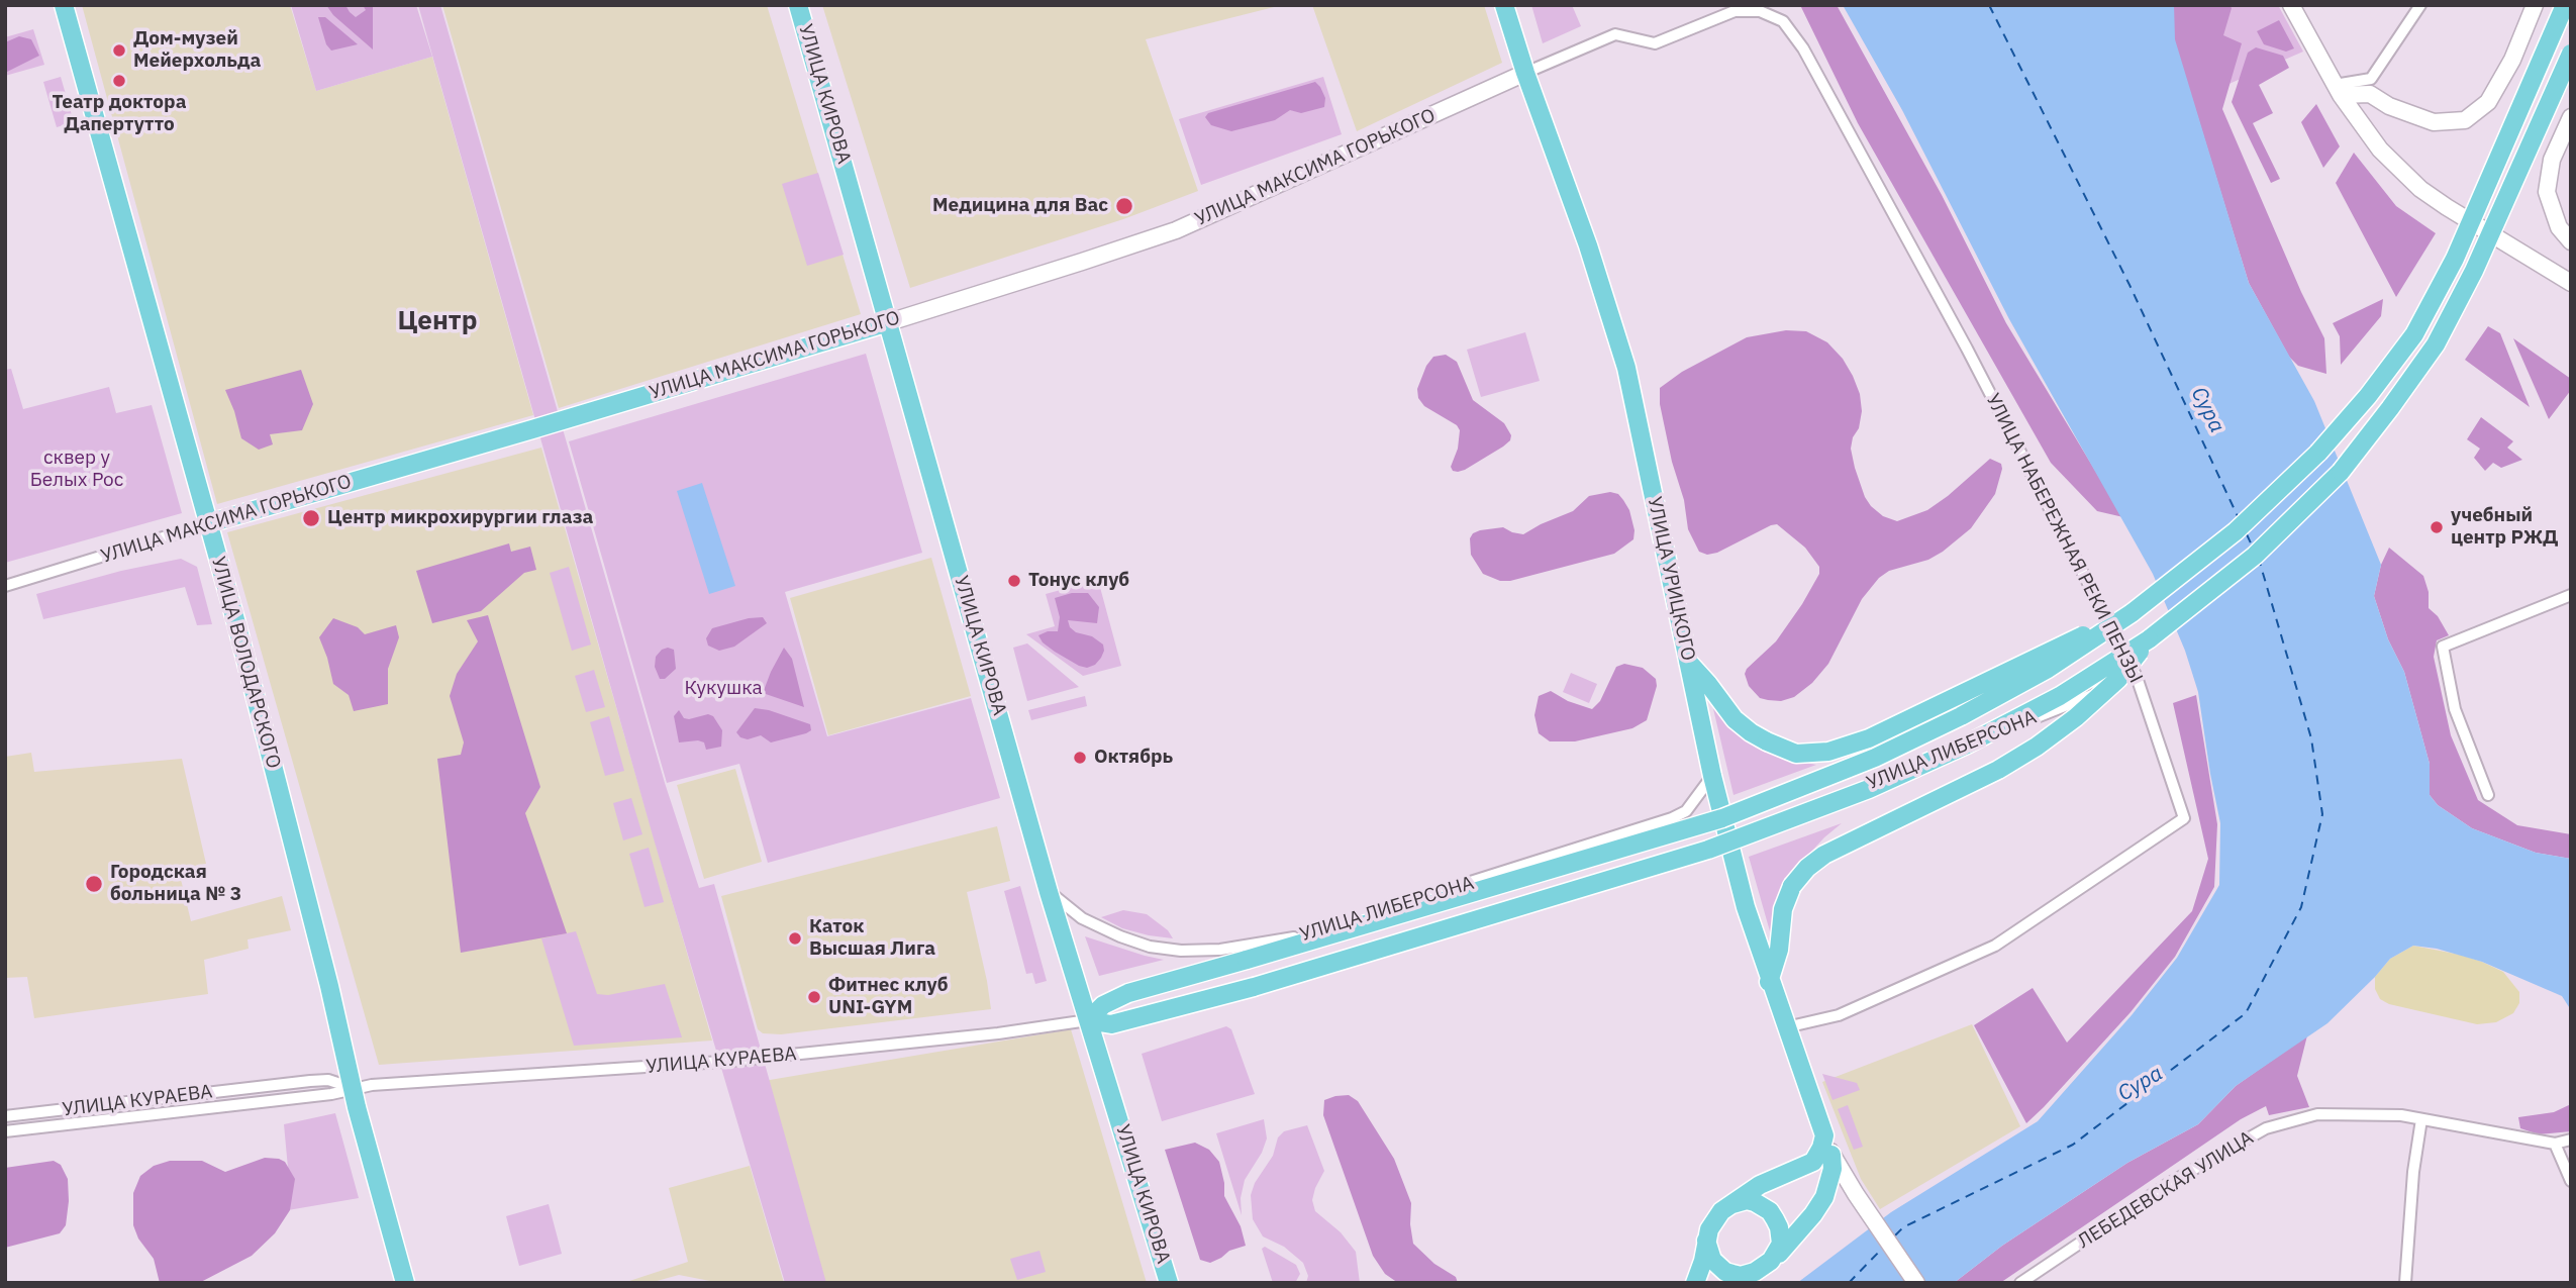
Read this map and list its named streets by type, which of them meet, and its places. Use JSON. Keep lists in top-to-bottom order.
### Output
{
  "streets": {
    "main road": [
      "УЛИЦА КИРОВА",
      "УЛИЦА МАКСИМА ГОРЬКОГО",
      "УЛИЦА УРИЦКОГО",
      "УЛИЦА ВОЛОДАРСКОГО"
    ],
    "street": [
      "УЛИЦА НАБЕРЕЖНАЯ РЕКИ ПЕНЗЫ",
      "УЛИЦА ЛИБЕРСОНА",
      "УЛИЦА КУРАЕВА",
      "ЛЕБЕДЕВСКАЯ УЛИЦА"
    ]
  },
  "crossings": [
    ["УЛИЦА КИРОВА", "УЛИЦА МАКСИМА ГОРЬКОГО"],
    ["УЛИЦА КИРОВА", "УЛИЦА ЛИБЕРСОНА"],
    ["УЛИЦА КИРОВА", "УЛИЦА КУРАЕВА"],
    ["УЛИЦА МАКСИМА ГОРЬКОГО", "УЛИЦА НАБЕРЕЖНАЯ РЕКИ ПЕНЗЫ"],
    ["УЛИЦА МАКСИМА ГОРЬКОГО", "УЛИЦА УРИЦКОГО"],
    ["УЛИЦА МАКСИМА ГОРЬКОГО", "УЛИЦА ВОЛОДАРСКОГО"],
    ["УЛИЦА НАБЕРЕЖНАЯ РЕКИ ПЕНЗЫ", "УЛИЦА УРИЦКОГО"],
    ["УЛИЦА НАБЕРЕЖНАЯ РЕКИ ПЕНЗЫ", "УЛИЦА ЛИБЕРСОНА"],
    ["УЛИЦА УРИЦКОГО", "УЛИЦА ЛИБЕРСОНА"],
    ["УЛИЦА ВОЛОДАРСКОГО", "УЛИЦА КУРАЕВА"]
  ],
  "districts": ["Центр"],
  "water": ["Сура"],
  "parks": ["сквер у Белых Рос", "Кукушка"],
  "places": [
    "Дом-музей Мейерхольда",
    "Театр доктора Дапертутто",
    "Медицина для Вас",
    "Центр микрохирургии глаза",
    "учебный центр РЖД",
    "Тонус клуб",
    "Октябрь",
    "Городская больница № 3",
    "Каток Высшая Лига",
    "Фитнес клуб UNI-GYM"
  ]
}
